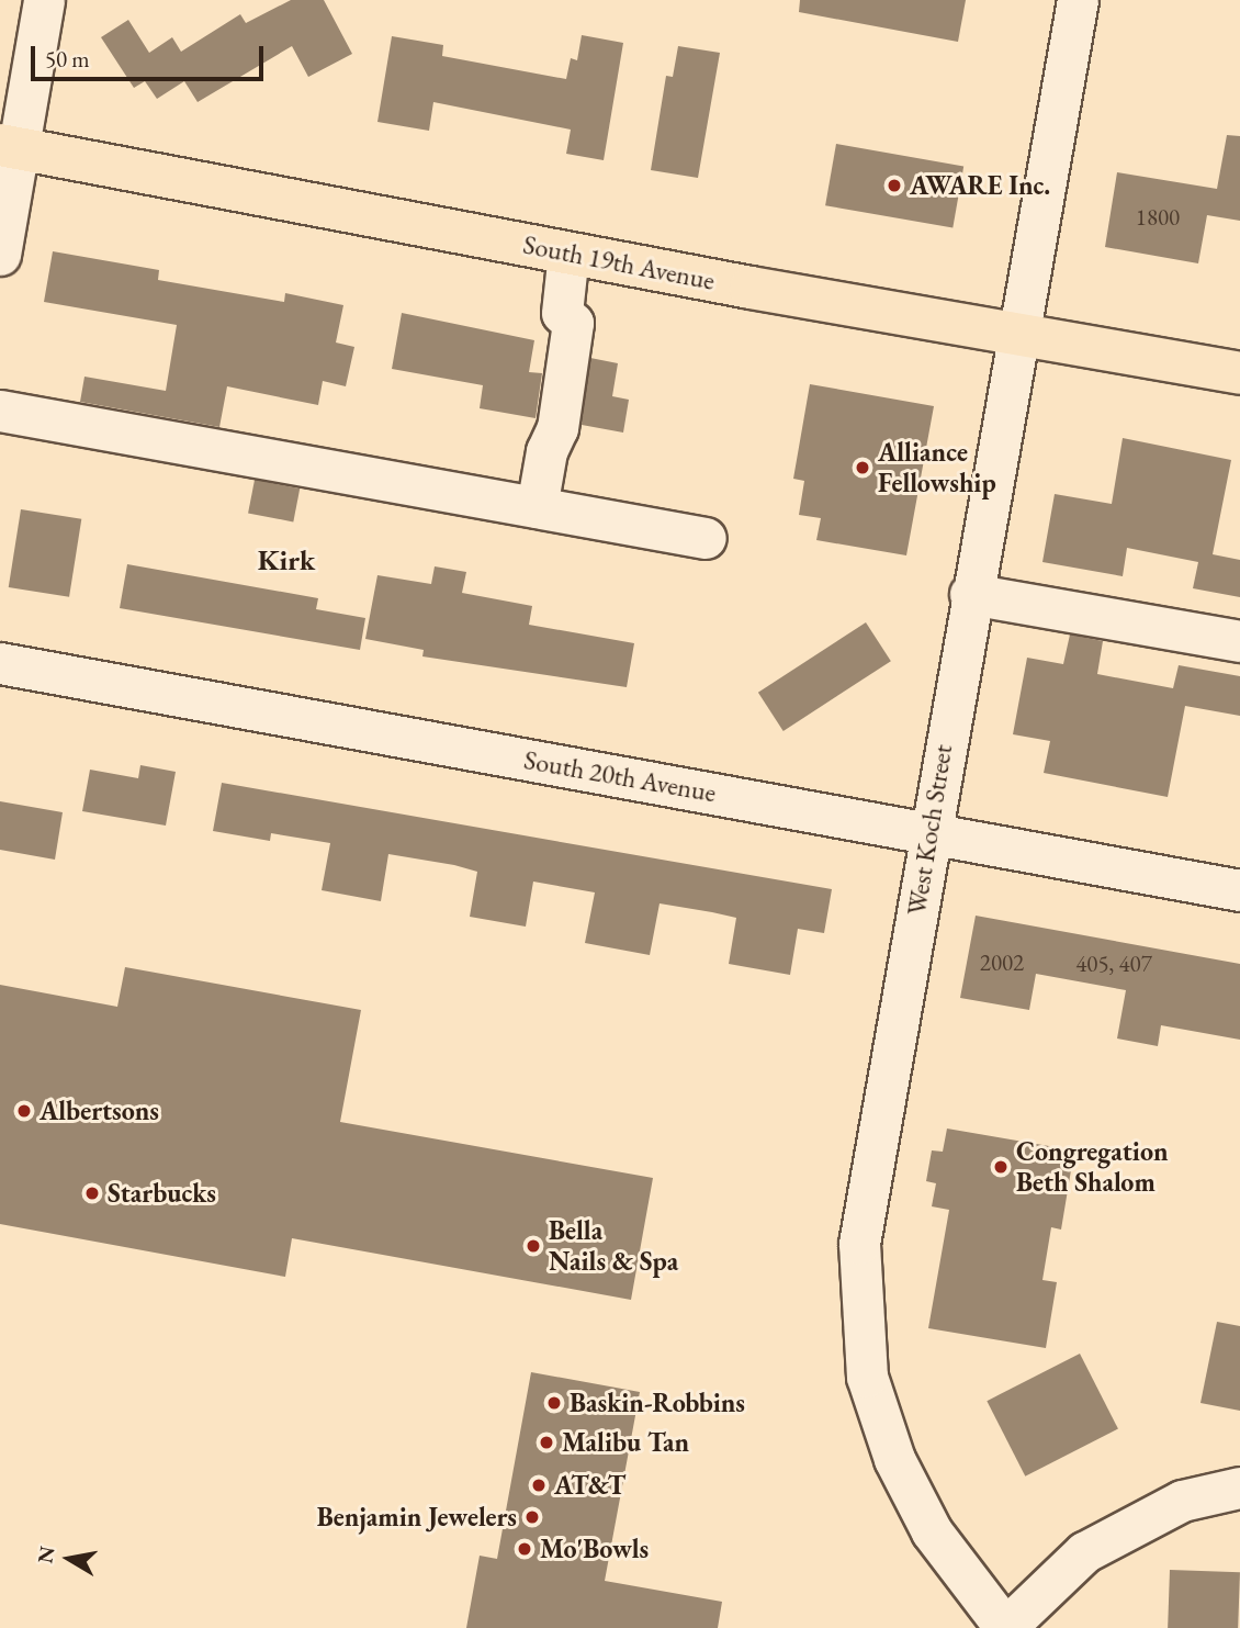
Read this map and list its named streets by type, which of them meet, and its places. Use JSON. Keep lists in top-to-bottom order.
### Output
{
  "streets": {
    "main road": ["South 19th Avenue"],
    "street": ["South 20th Avenue", "West Koch Street"]
  },
  "crossings": [
    ["South 19th Avenue", "West Koch Street"],
    ["South 20th Avenue", "West Koch Street"]
  ],
  "districts": ["Kirk"],
  "places": [
    "AWARE Inc.",
    "Alliance Fellowship",
    "Albertsons",
    "Congregation Beth Shalom",
    "Starbucks",
    "Bella Nails & Spa",
    "Baskin-Robbins",
    "Malibu Tan",
    "AT&T",
    "Benjamin Jewelers",
    "Mo'Bowls"
  ],
  "house_numbers": ["1800", "2002", "405, 407"],
  "scale_bar": "50 m",
  "north": "left"
}
